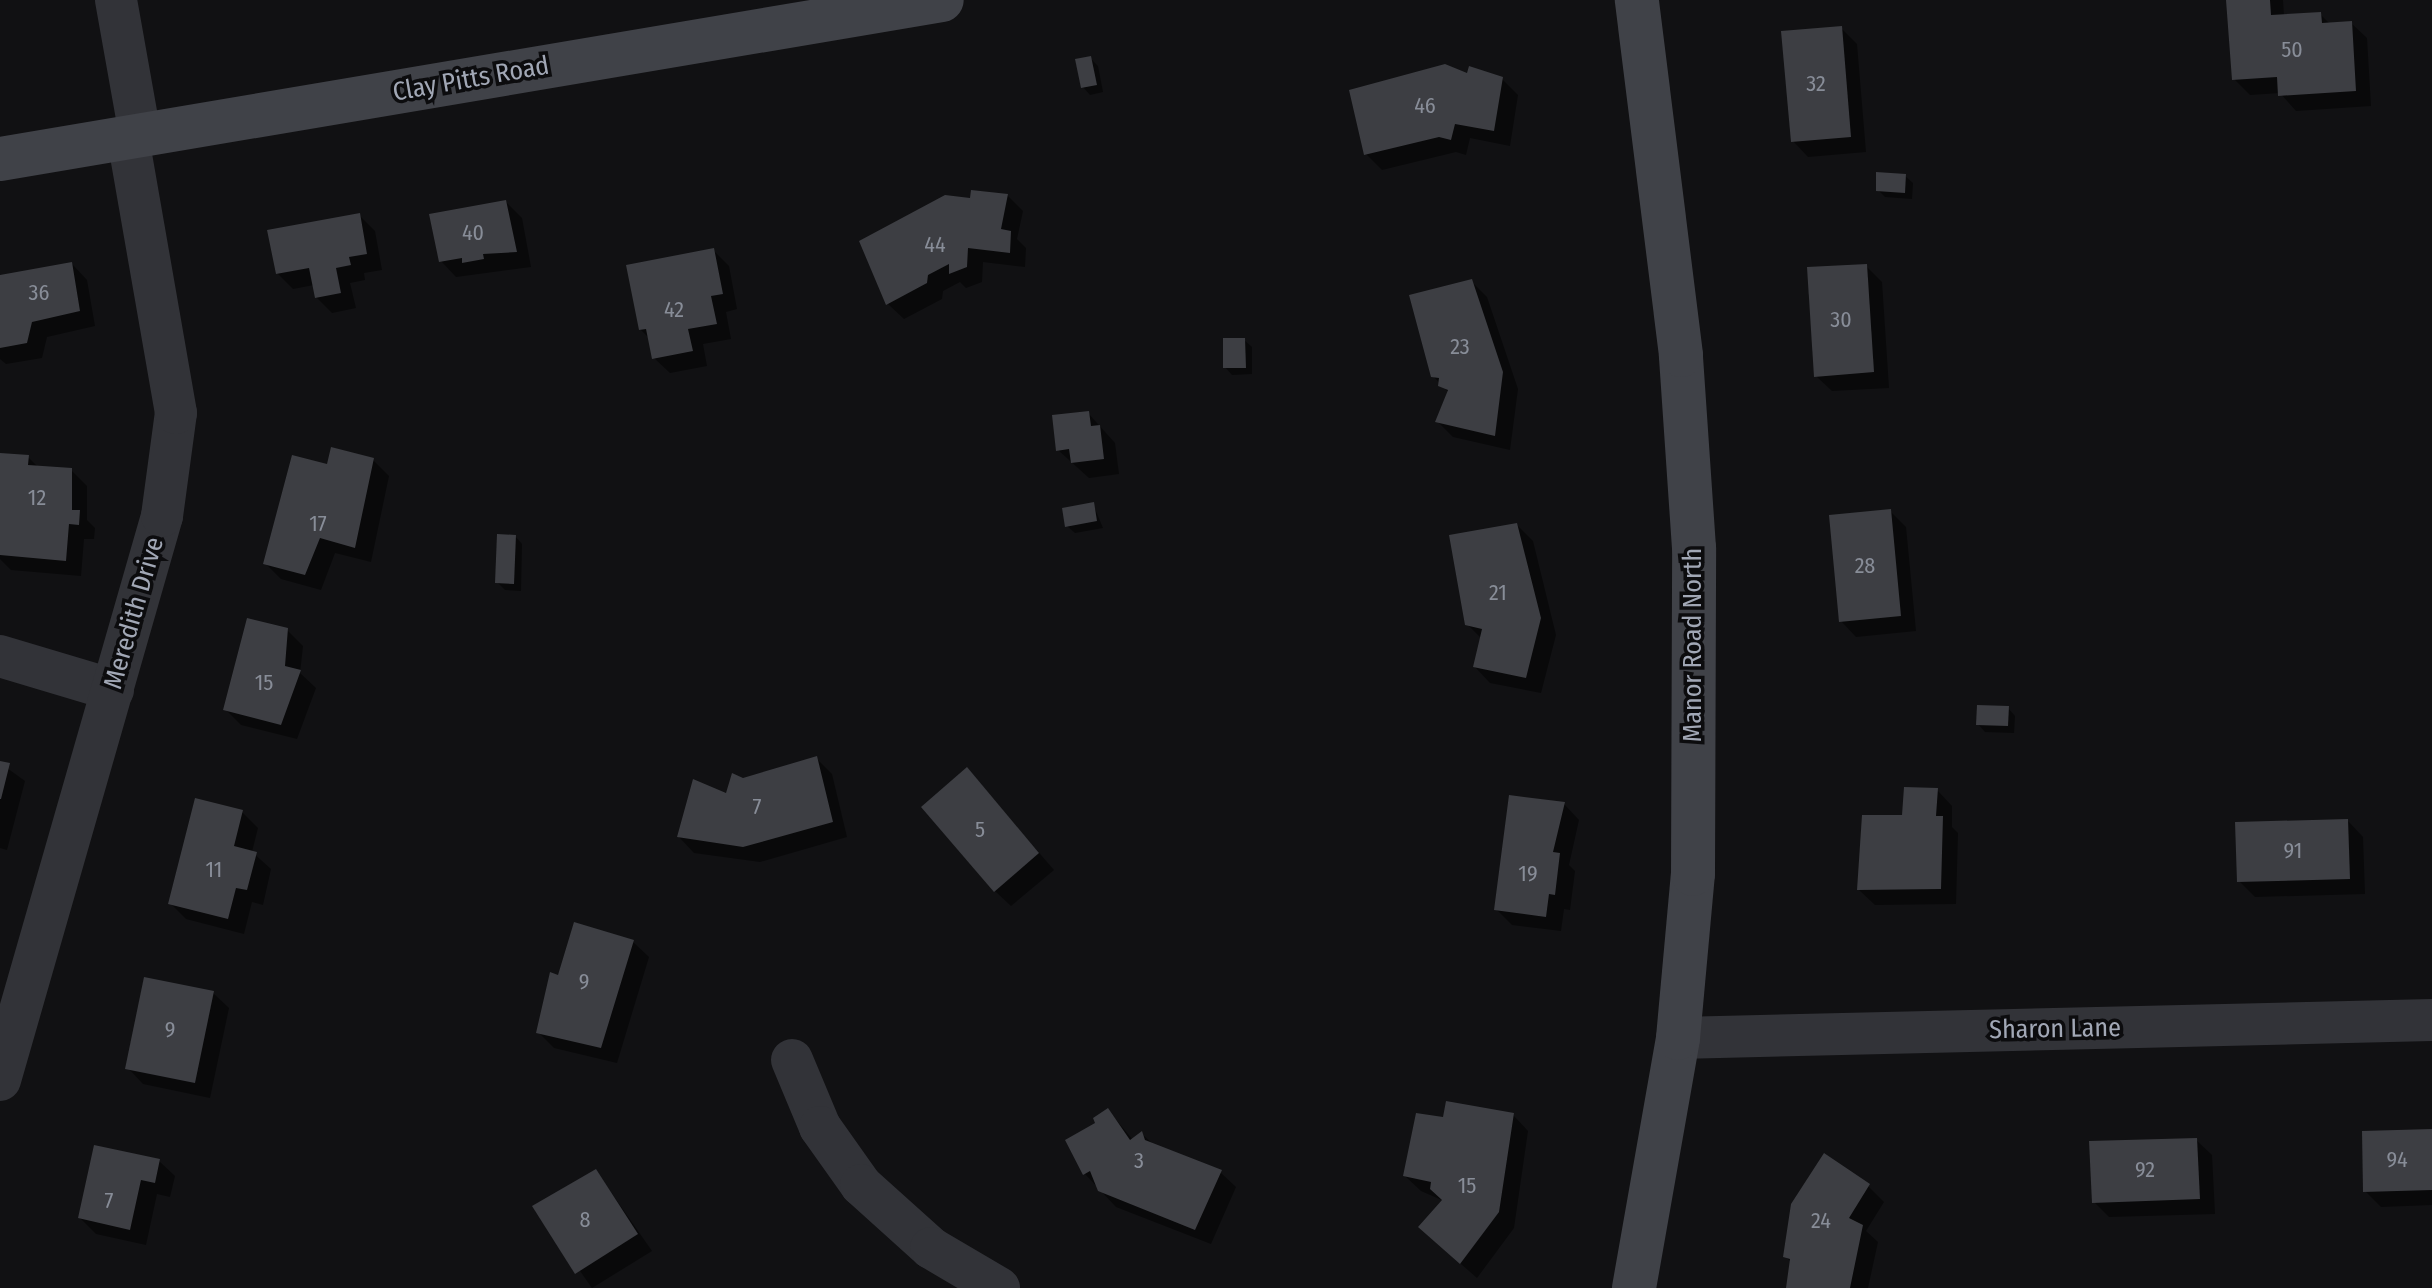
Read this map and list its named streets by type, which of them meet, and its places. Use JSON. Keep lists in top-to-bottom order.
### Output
{
  "streets": {
    "street": [
      "Clay Pitts Road",
      "Meredith Drive",
      "Manor Road North",
      "Sharon Lane"
    ]
  },
  "crossings": [
    ["Clay Pitts Road", "Meredith Drive"],
    ["Manor Road North", "Sharon Lane"]
  ],
  "house_numbers": [
    "50",
    "32",
    "46",
    "40",
    "44",
    "36",
    "42",
    "30",
    "23",
    "12",
    "17",
    "28",
    "21",
    "15",
    "7",
    "5",
    "91",
    "11",
    "19",
    "9",
    "9",
    "94",
    "3",
    "92",
    "15",
    "7",
    "8",
    "24"
  ]
}
